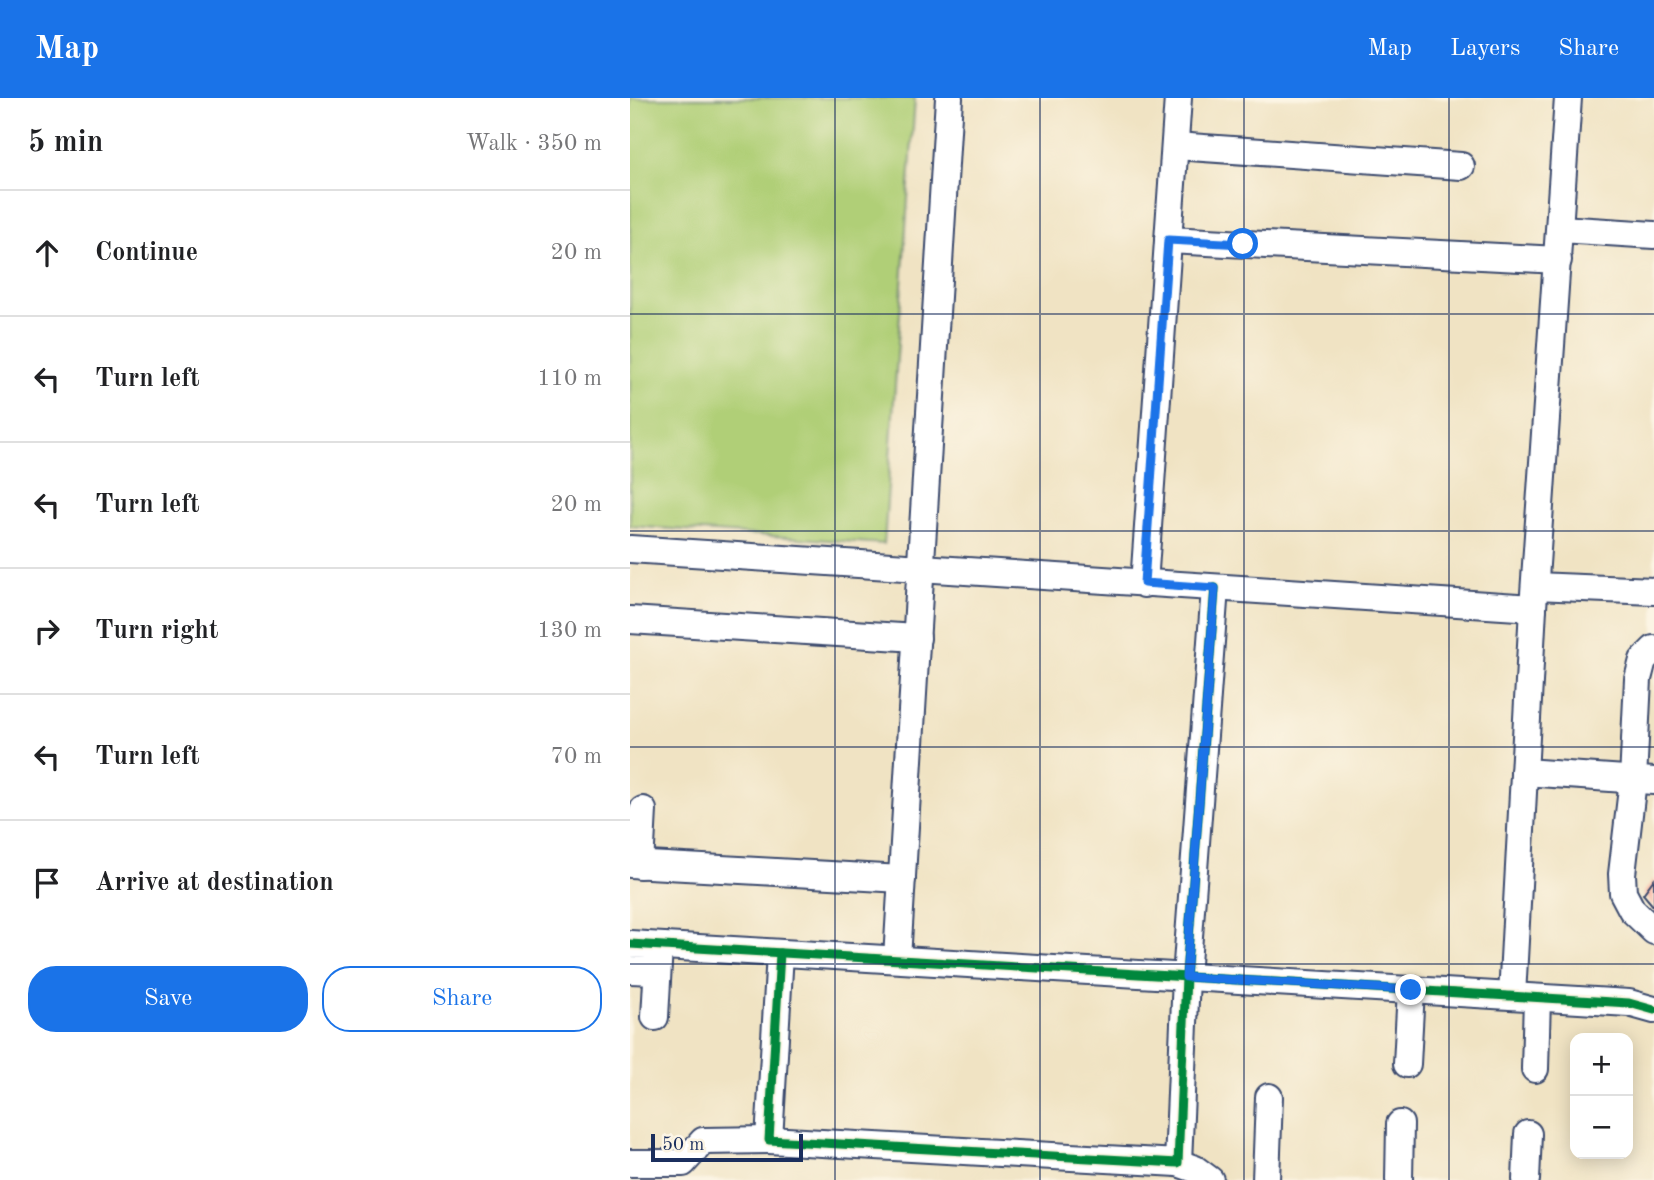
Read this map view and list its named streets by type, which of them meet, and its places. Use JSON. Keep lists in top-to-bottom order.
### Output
{
  "scale_bar": "50 m",
  "page": {
    "header": "Map",
    "nav": ["Map", "Layers", "Share"],
    "heading": ["5 min", "Walk · 350 m"],
    "list": [
      ["Continue", "20 m"],
      ["Turn left", "110 m"],
      ["Turn left", "20 m"],
      ["Turn right", "130 m"],
      ["Turn left", "70 m"],
      "Arrive at destination"
    ],
    "buttons": ["Save", "Share"],
    "map_buttons": ["+", "−"],
    "scale": "50 m"
  }
}
